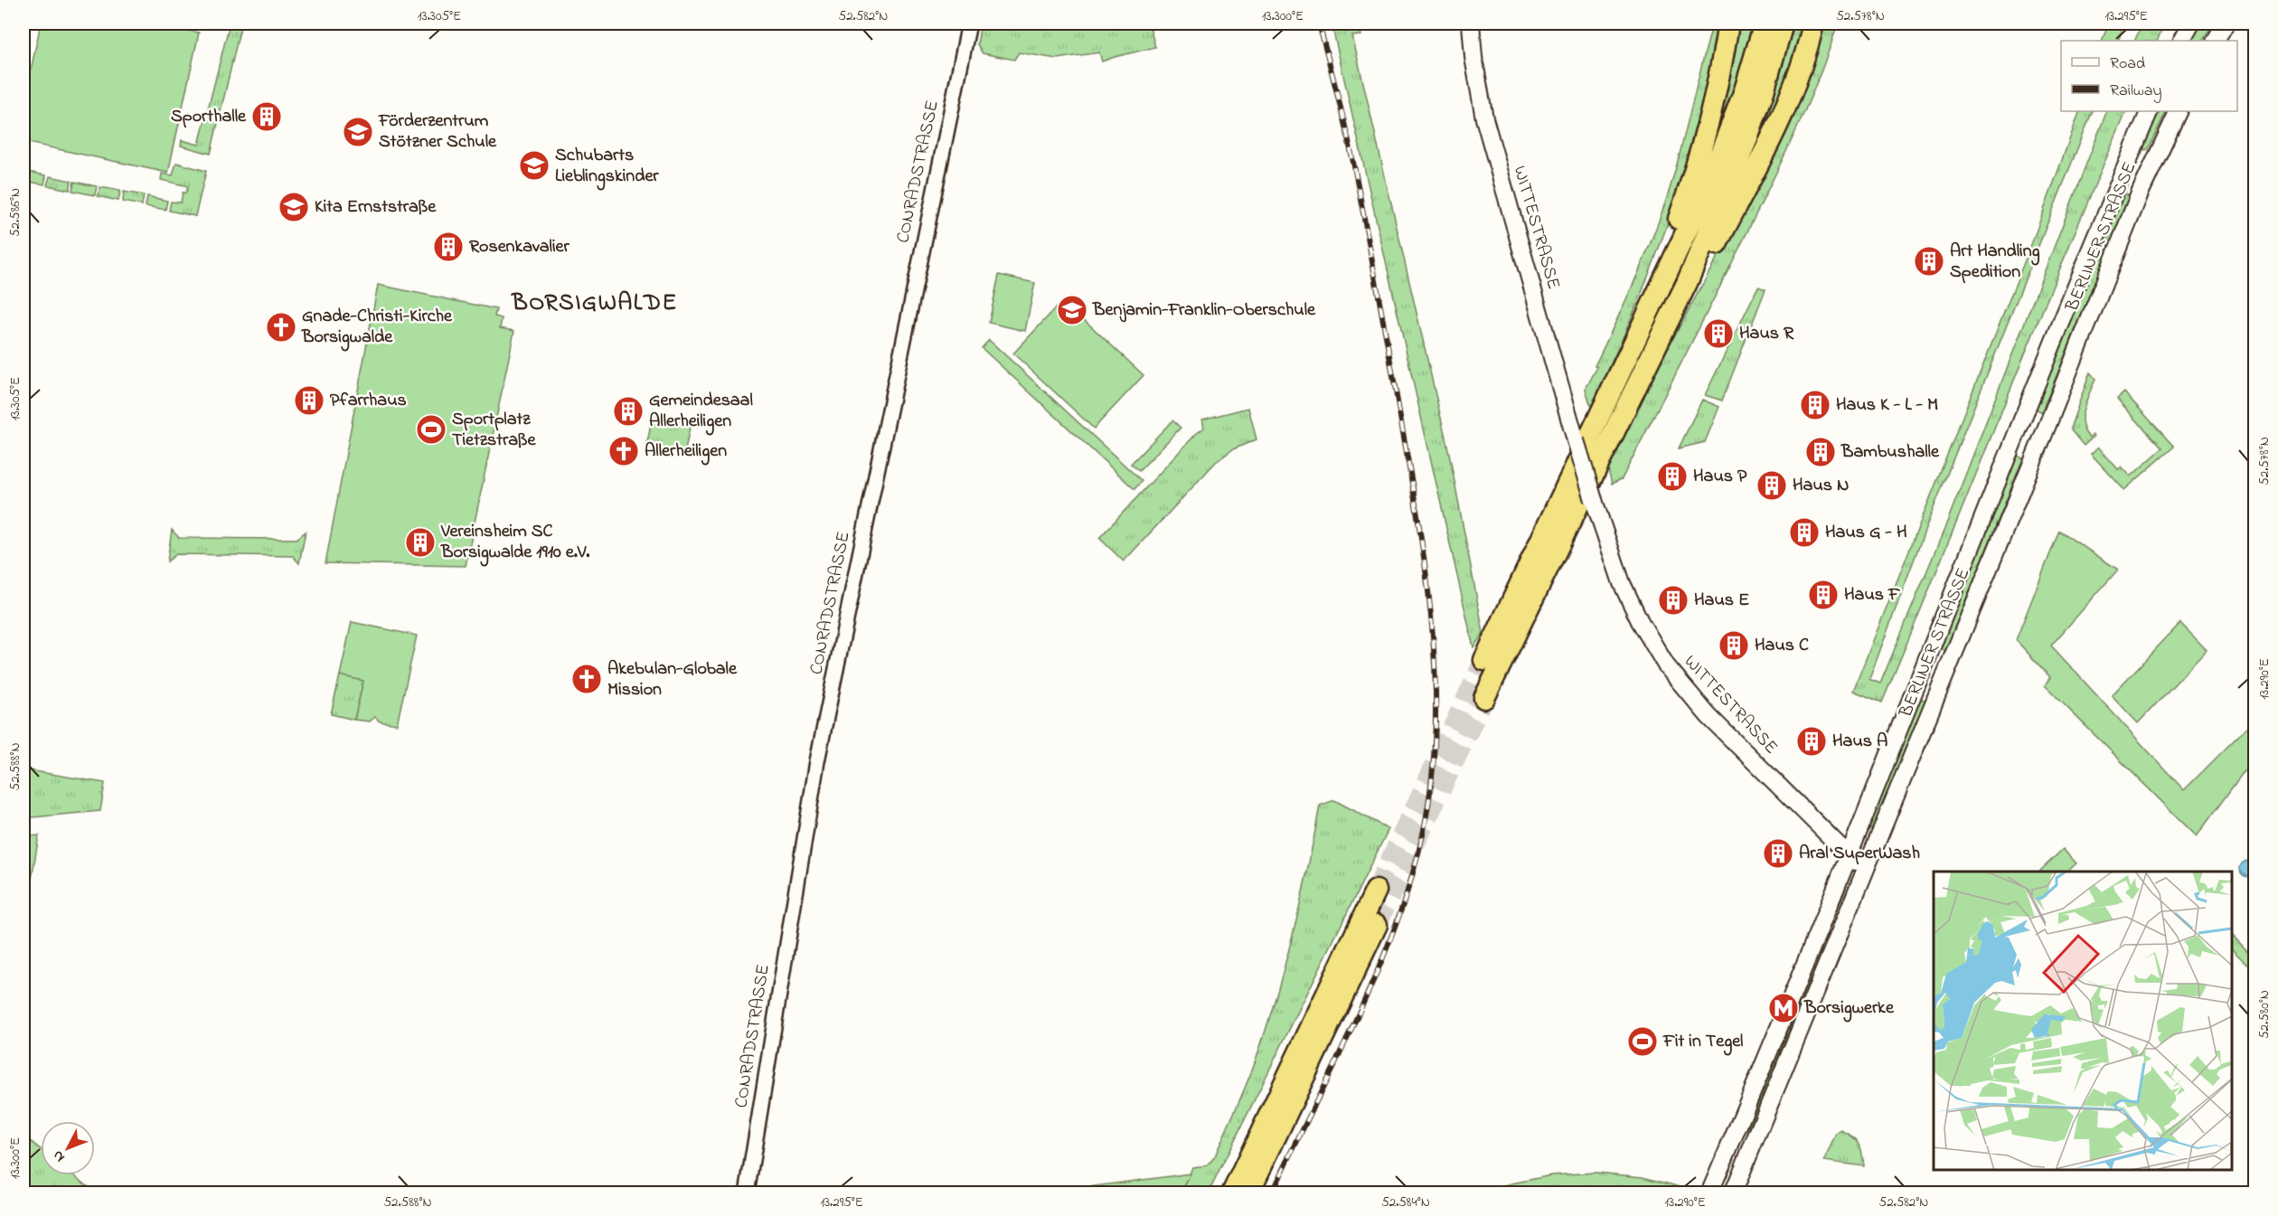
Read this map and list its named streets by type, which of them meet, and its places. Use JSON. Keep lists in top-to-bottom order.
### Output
{
  "streets": {
    "main road": ["WITTESTRASSE", "BERLINER STRASSE"],
    "street": ["CONRADSTRASSE"]
  },
  "crossings": [
    ["WITTESTRASSE", "BERLINER STRASSE"]
  ],
  "districts": ["BORSIGWALDE"],
  "places": {
    "building": [
      "Sporthalle",
      "Rosenkavalier",
      "Art Handling Spedition",
      "Haus R",
      "Pfarrhaus",
      "Haus K - L - M",
      "Gemeindesaal Allerheiligen",
      "Bambushalle",
      "Haus P",
      "Haus N",
      "Haus G - H",
      "Vereinsheim SC Borsigwalde 1910 e.V.",
      "Haus F",
      "Haus E",
      "Haus C",
      "Haus A",
      "Aral SuperWash"
    ],
    "school or university": [
      "Förderzentrum Stötzner Schule",
      "Schubarts Lieblingskinder",
      "Kita Ernststraße",
      "Benjamin-Franklin-Oberschule"
    ],
    "church": ["Gnade-Christi-Kirche Borsigwalde", "Allerheiligen", "Akebulan-Globale Mission"],
    "sports": ["Sportplatz Tietzstraße", "Fit in Tegel"],
    "metro station": ["Borsigwerke"]
  },
  "legend": ["Road", "Railway"],
  "north": "bottom left",
  "coordinates": [
    "13.305°E",
    "52.582°N",
    "13.300°E",
    "52.578°N",
    "13.295°E",
    "52.586°N",
    "13.290°E",
    "52.588°N",
    "52.580°N",
    "52.584°N"
  ]
}
